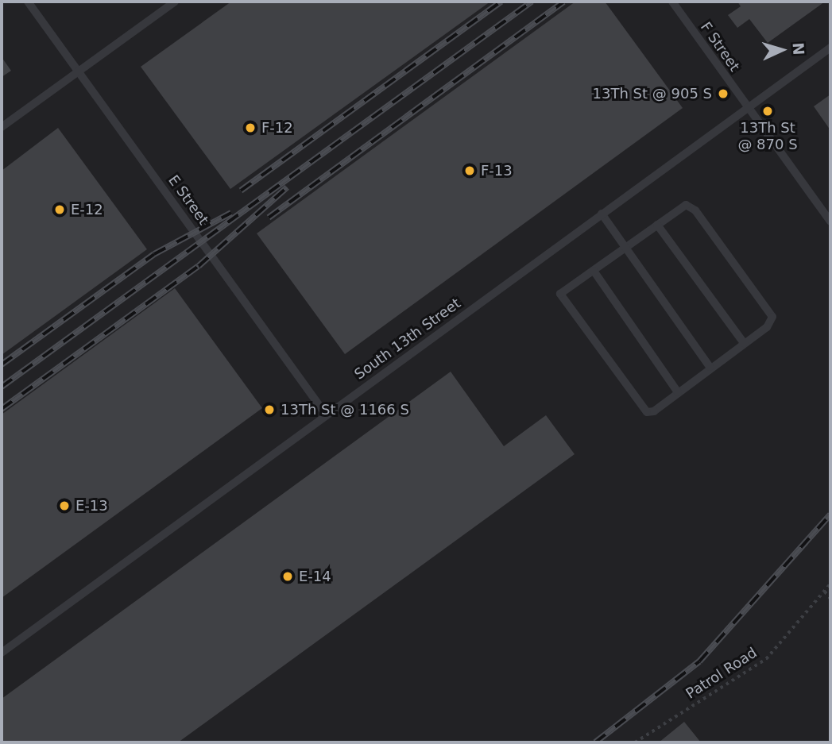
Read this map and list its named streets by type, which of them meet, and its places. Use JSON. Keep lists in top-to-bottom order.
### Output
{
  "streets": {
    "lane": ["F Street", "E Street", "South 13th Street"],
    "path": ["Patrol Road"]
  },
  "crossings": [
    ["F Street", "South 13th Street"],
    ["E Street", "South 13th Street"]
  ],
  "places": [
    "13Th St @ 905 S",
    "13Th St @ 870 S",
    "F-12",
    "F-13",
    "E-12",
    "13Th St @ 1166 S",
    "E-13",
    "E-14"
  ],
  "north": "right"
}
